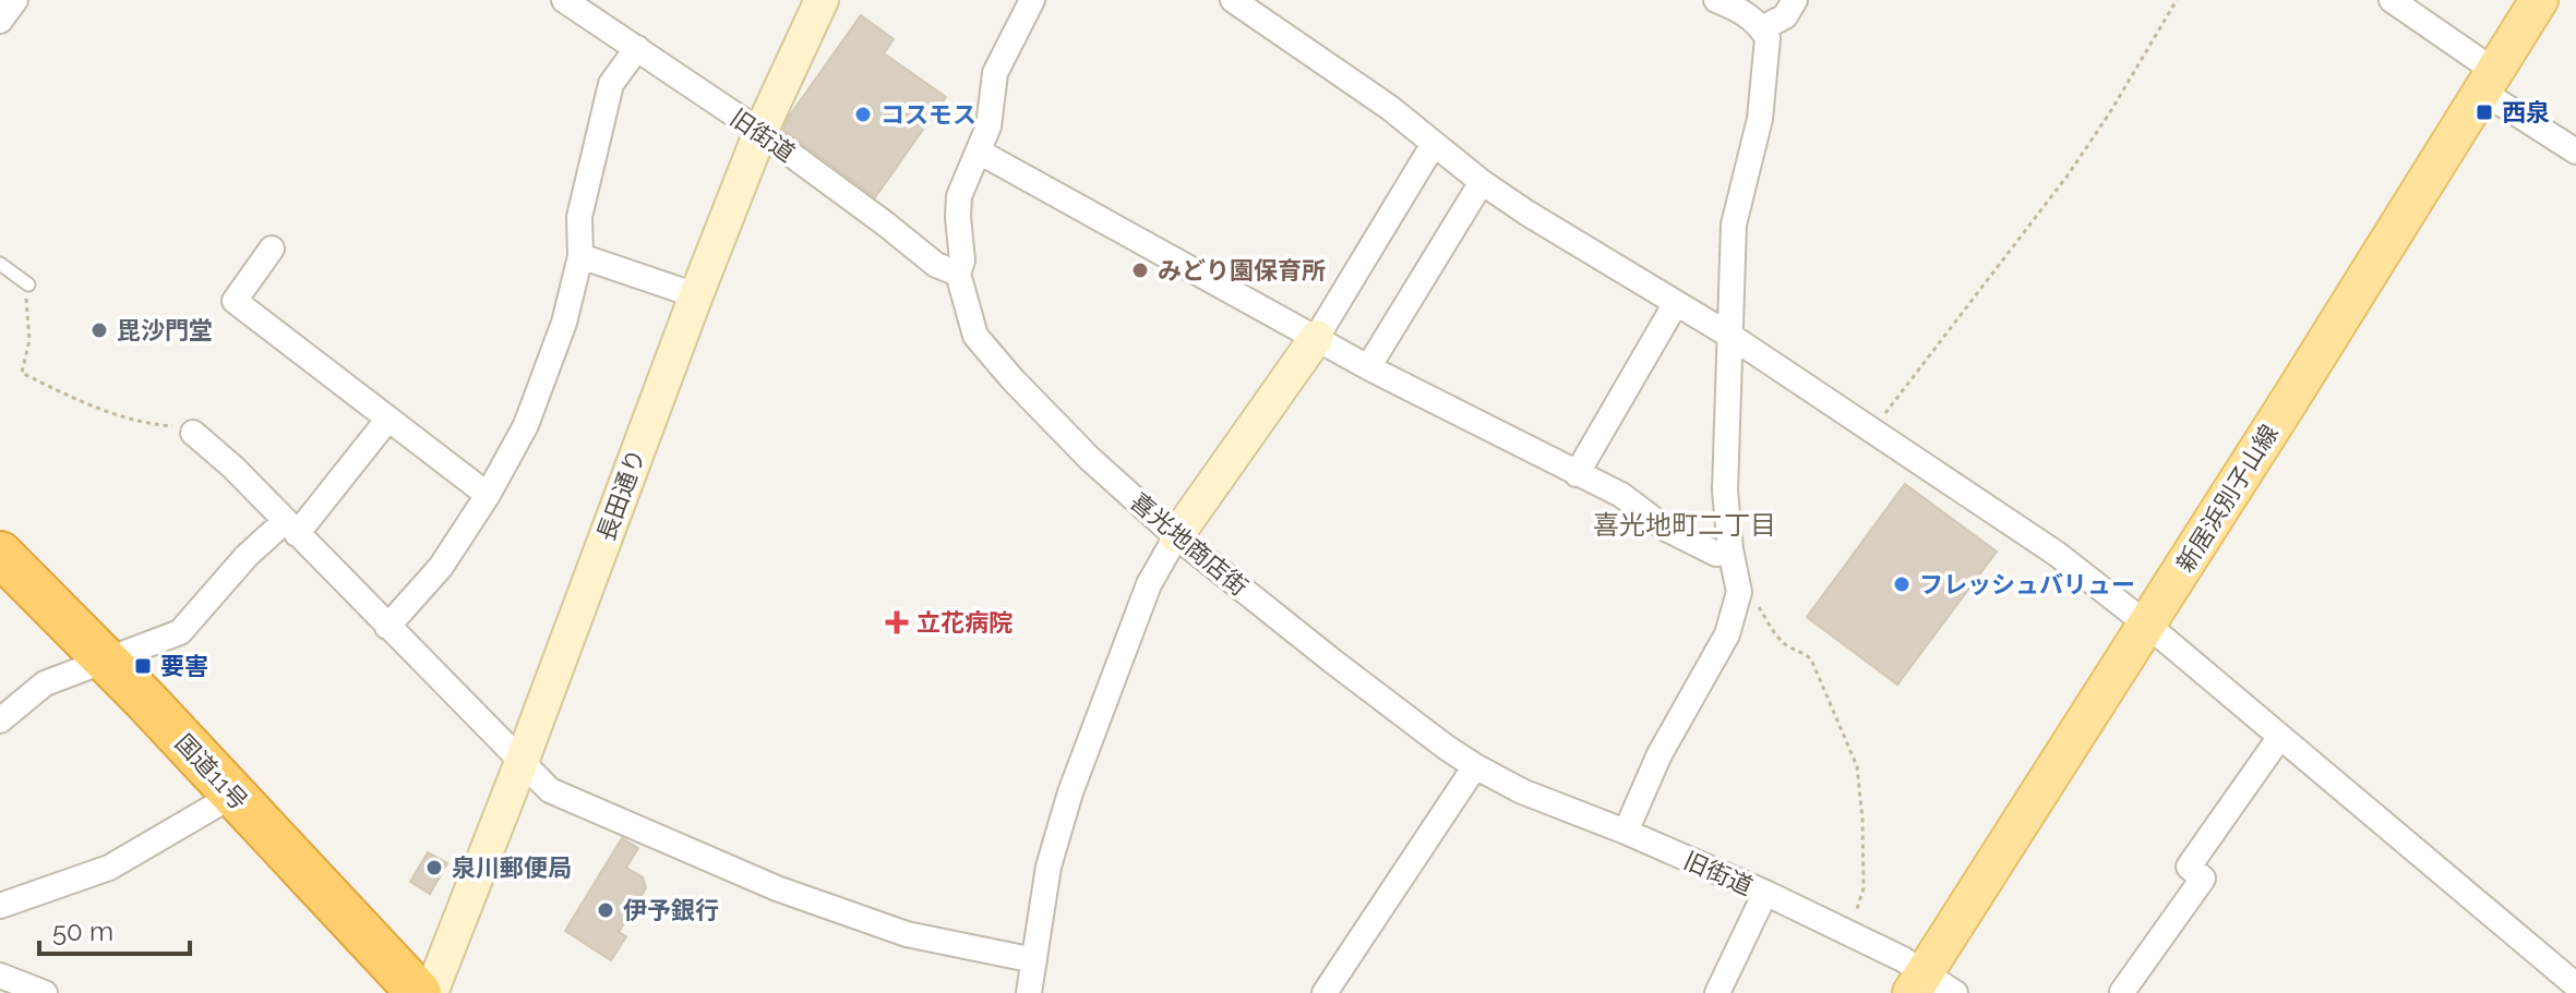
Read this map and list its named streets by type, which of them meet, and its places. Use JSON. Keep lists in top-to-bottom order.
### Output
{
  "streets": {
    "highway": ["国道11号"],
    "main road": ["新居浜別子山線"],
    "street": ["旧街道", "長田通り", "喜光地商店街"]
  },
  "crossings": [
    ["旧街道", "長田通り"],
    ["旧街道", "新居浜別子山線"],
    ["旧街道", "喜光地商店街"]
  ],
  "districts": ["喜光地町二丁目"],
  "places": {
    "transit": ["西泉", "要害"],
    "other": [
      "コスモス",
      "みどり園保育所",
      "毘沙門堂",
      "フレッシュバリュー",
      "泉川郵便局",
      "伊予銀行"
    ],
    "health": ["立花病院"]
  },
  "scale_bar": "50 m"
}
